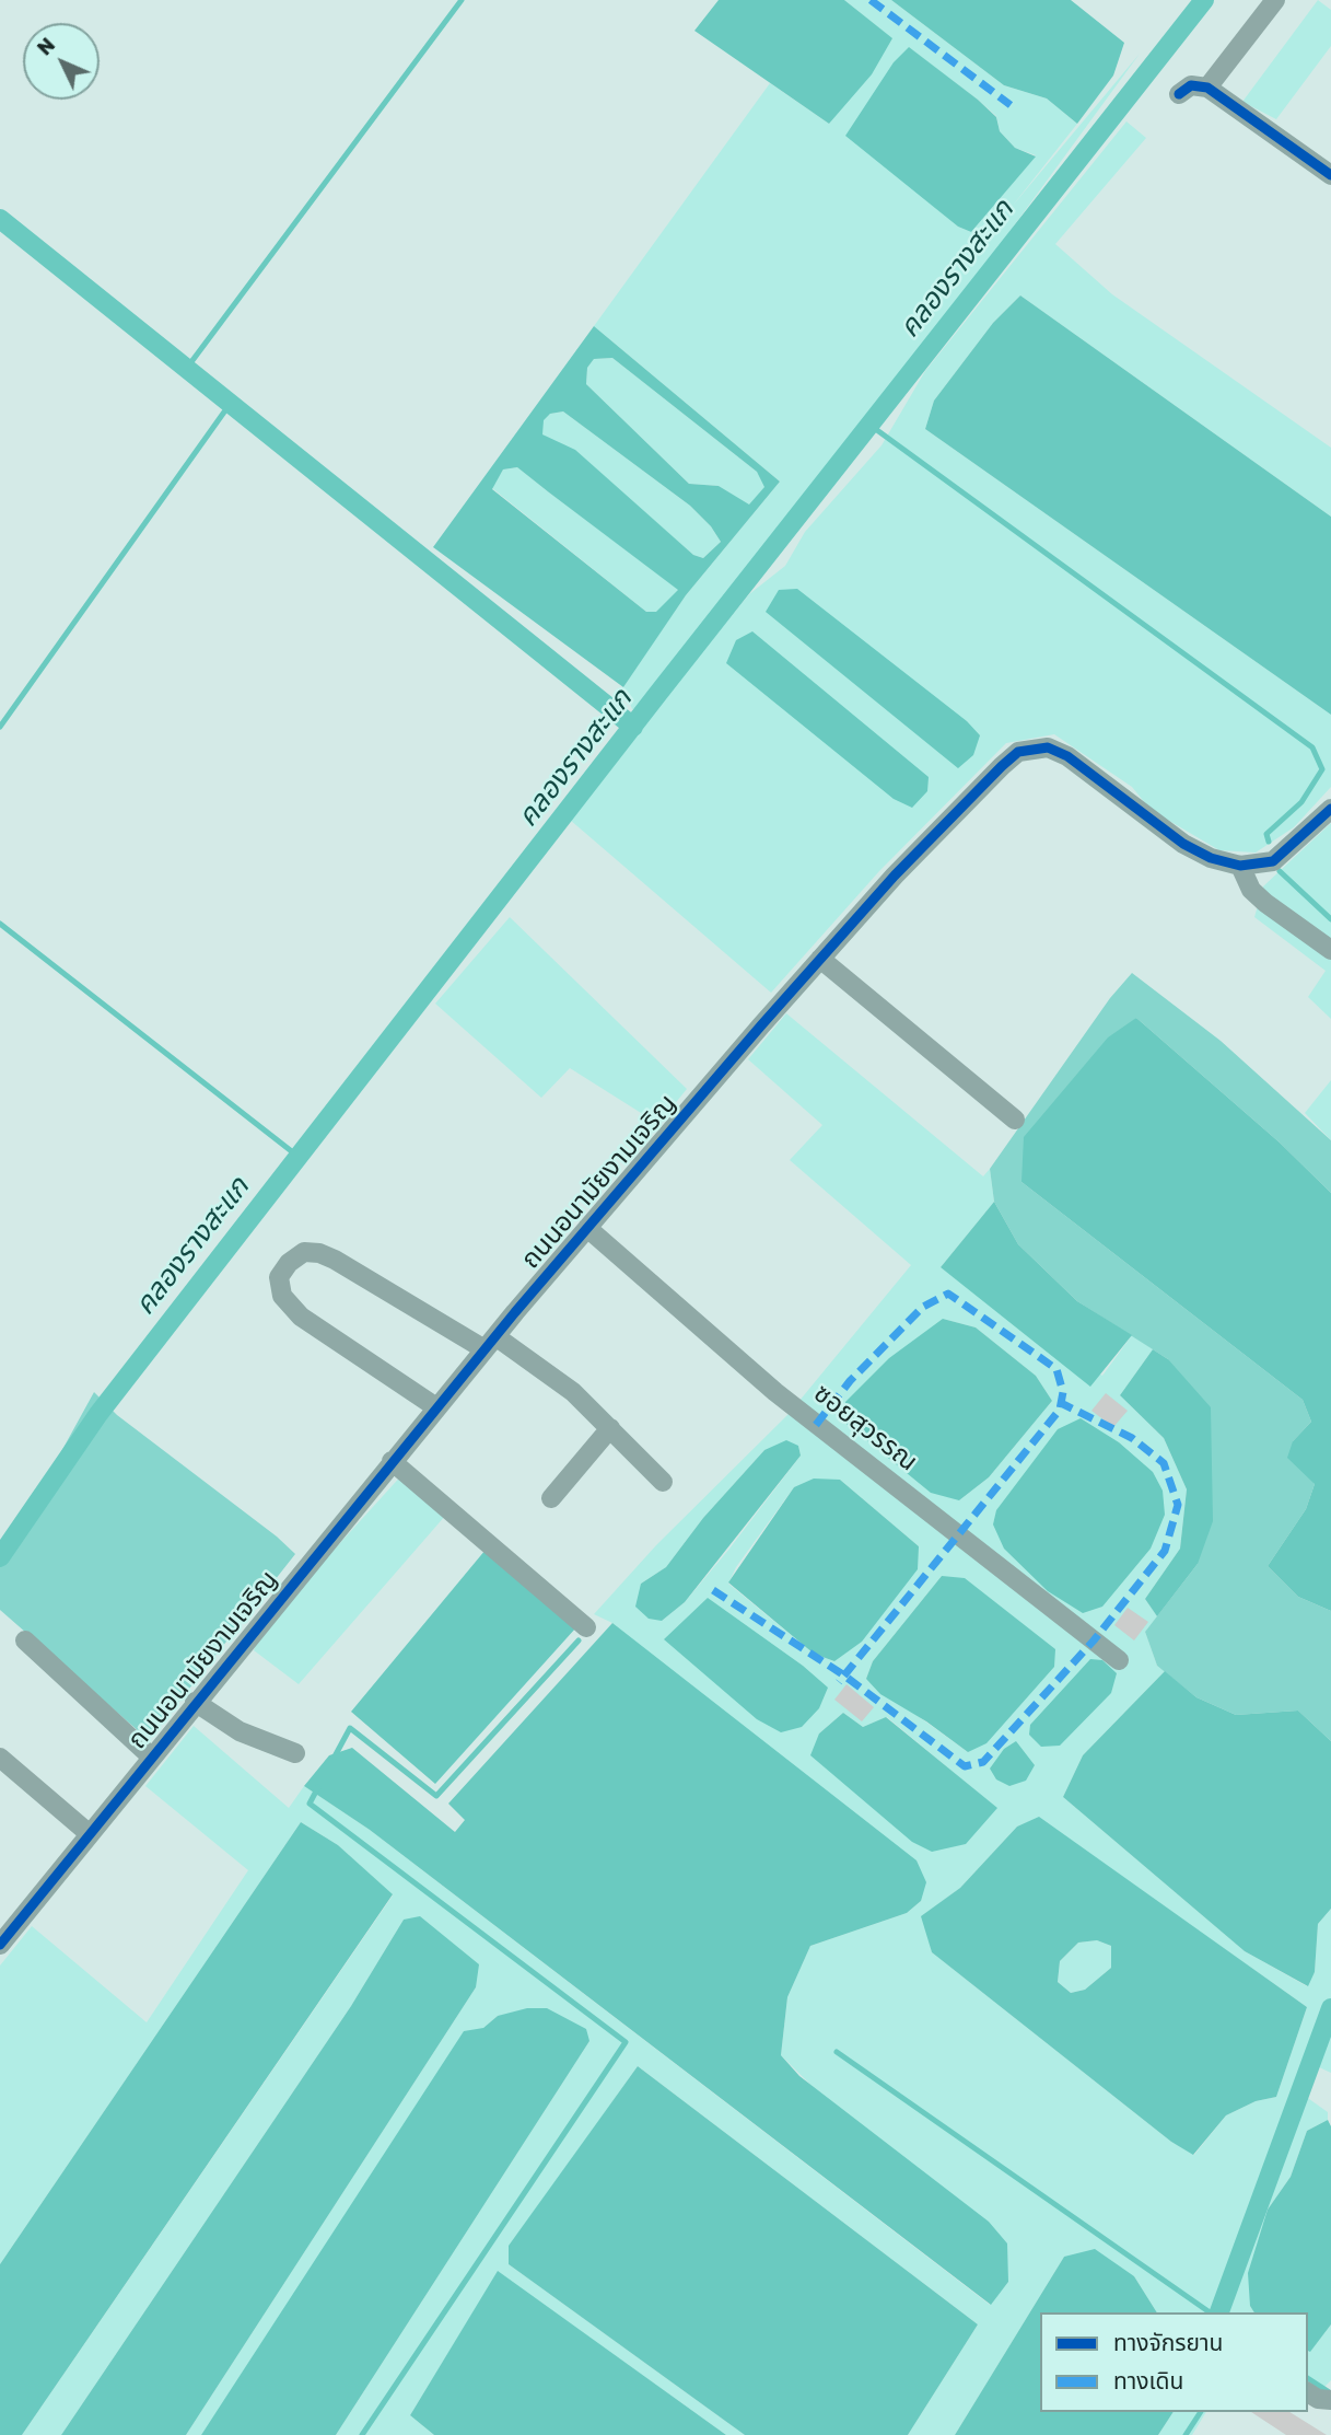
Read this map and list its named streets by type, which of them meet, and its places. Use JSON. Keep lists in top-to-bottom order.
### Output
{
  "streets": {
    "street": ["ถนนอนามัยงามเจริญ", "ซอยสุวรรณ"]
  },
  "crossings": [
    ["ถนนอนามัยงามเจริญ", "ซอยสุวรรณ"]
  ],
  "water": ["คลองรางสะแก"],
  "legend": ["ทางจักรยาน", "ทางเดิน"],
  "north": "top left"
}
